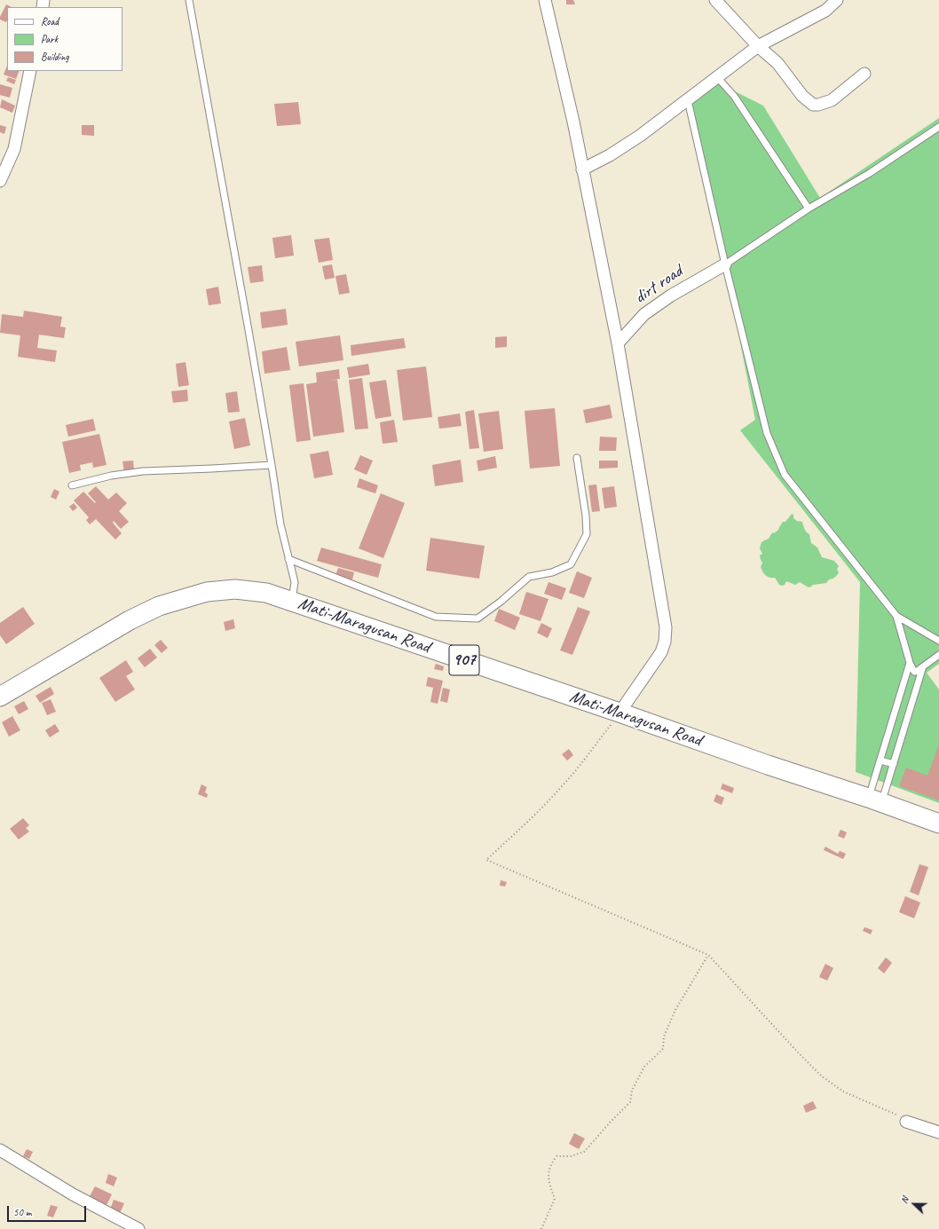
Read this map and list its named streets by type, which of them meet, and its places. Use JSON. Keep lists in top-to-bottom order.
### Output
{
  "streets": {
    "main road": ["Mati-Maragusan Road", "907"],
    "street": ["dirt road"]
  },
  "legend": ["Road", "Park", "Building"],
  "scale_bar": "50 m",
  "north": "left"
}
